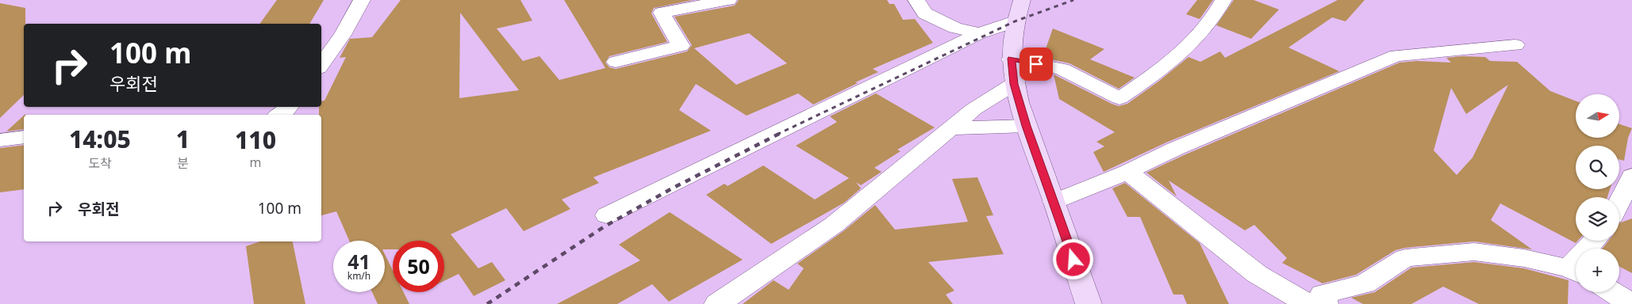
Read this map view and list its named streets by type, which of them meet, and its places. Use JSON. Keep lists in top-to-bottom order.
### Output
{
  "north": "right",
  "page": {
    "turn": ["100 m", "우회전"],
    "map_buttons": "+",
    "eta": [
      "14:05",
      "도착",
      "1",
      "분",
      "110",
      "m"
    ],
    "list": [
      {
        "name": "우회전",
        "value": "100 m"
      }
    ],
    "speed": "41 km/h",
    "limit": "50"
  }
}
